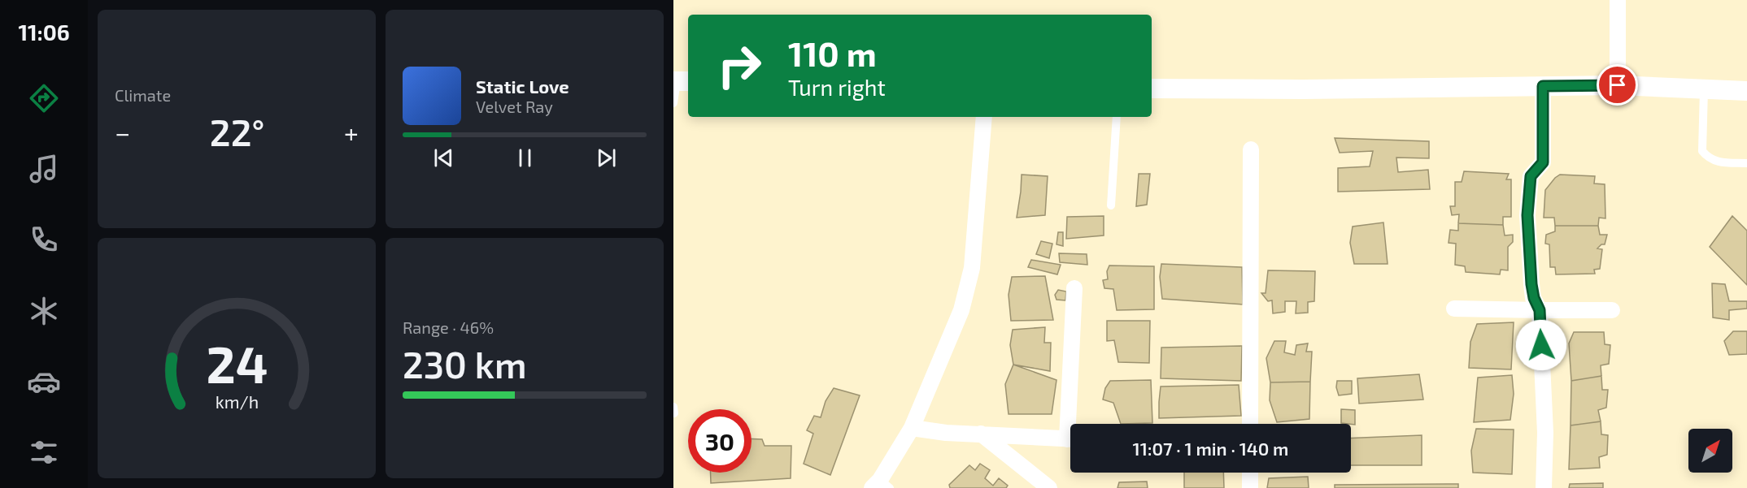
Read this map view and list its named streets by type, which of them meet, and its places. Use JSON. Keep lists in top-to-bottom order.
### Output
{
  "north": "top right",
  "page": {
    "tabs": "11:06",
    "tile": [
      "Climate",
      ["Range · 46%", "230 km"]
    ],
    "turn": ["110 m", "Turn right"],
    "song": ["Static Love", "Velvet Ray"],
    "heat": ["−", "22°", "+"],
    "limit": "30",
    "trip": "11:07 · 1 min · 140 m",
    "gauge": ["24", "km/h"]
  }
}
